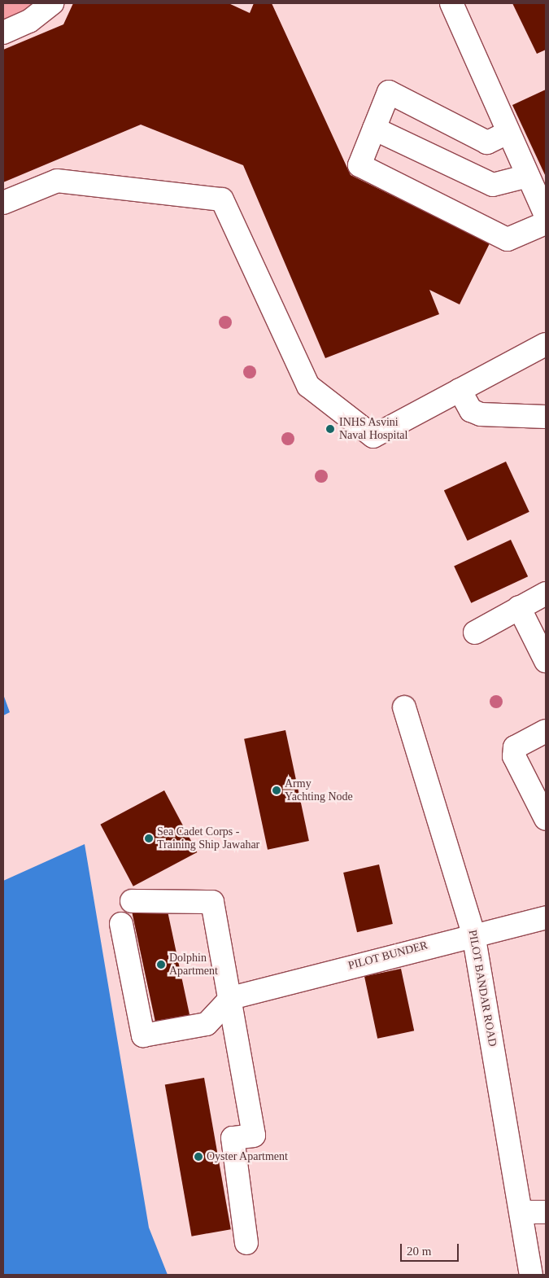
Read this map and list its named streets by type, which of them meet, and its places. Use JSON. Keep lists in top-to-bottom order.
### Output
{
  "streets": {
    "street": ["PILOT BUNDER", "PILOT BANDAR ROAD"]
  },
  "crossings": [
    ["PILOT BUNDER", "PILOT BANDAR ROAD"]
  ],
  "places": [
    "INHS Asvini Naval Hospital",
    "Army Yachting Node",
    "Sea Cadet Corps - Training Ship Jawahar",
    "Dolphin Apartment",
    "Oyster Apartment"
  ],
  "scale_bar": "20 m"
}
